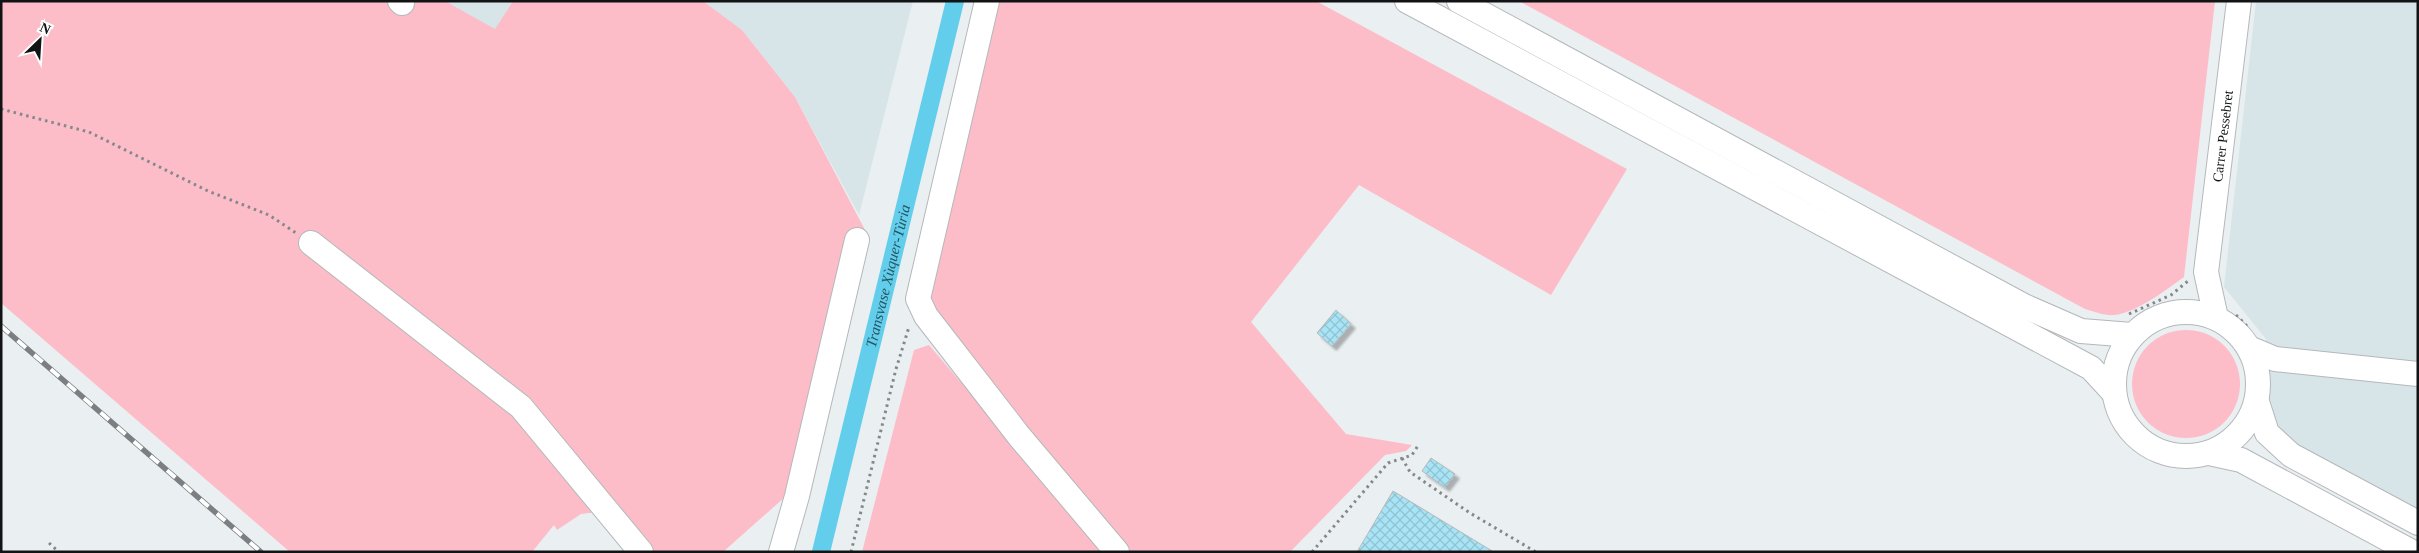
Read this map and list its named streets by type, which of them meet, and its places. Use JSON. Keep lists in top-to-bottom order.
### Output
{
  "streets": {
    "street": ["Carrer Pessebret"]
  },
  "water": ["Transvase Xùquer-Tùria"],
  "north": "top right"
}
